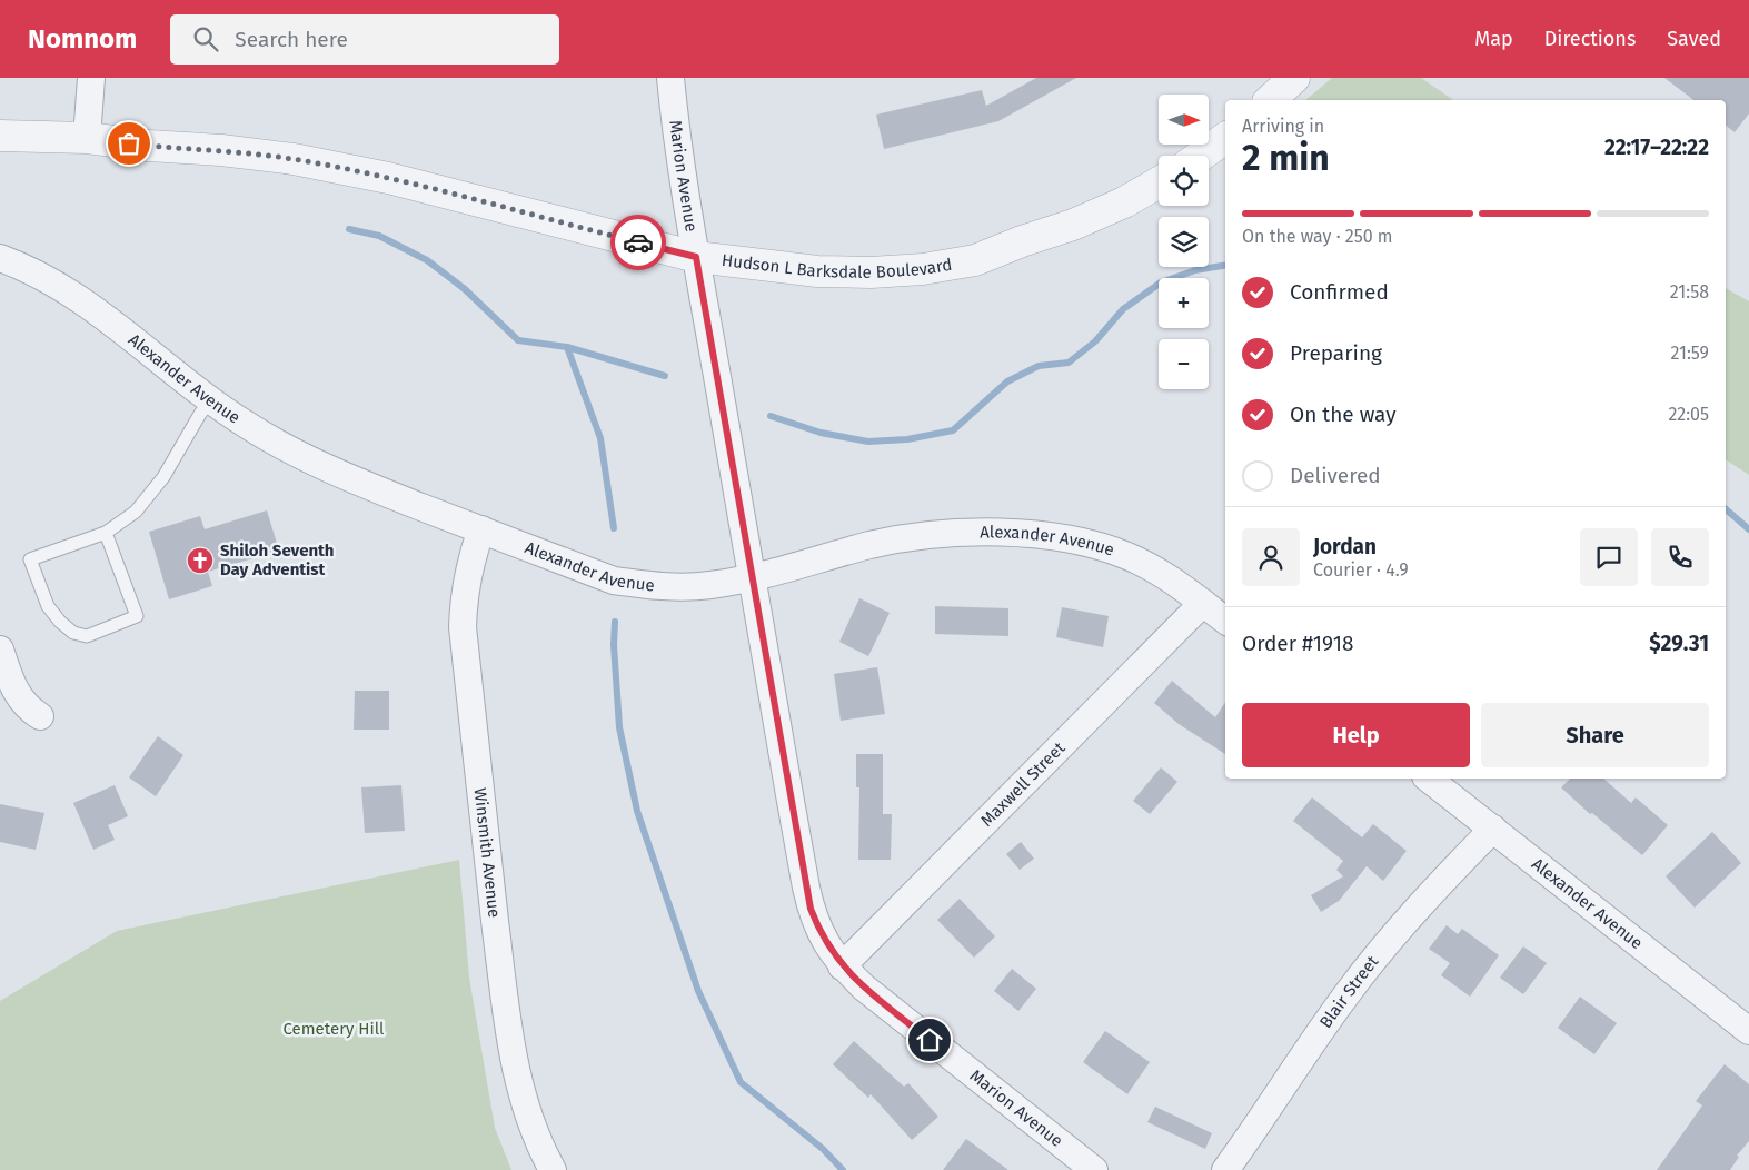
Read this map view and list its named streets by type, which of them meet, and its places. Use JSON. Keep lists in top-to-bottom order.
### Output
{
  "streets": {
    "street": [
      "Marion Avenue",
      "Hudson L Barksdale Boulevard",
      "Alexander Avenue",
      "Maxwell Street",
      "Winsmith Avenue",
      "Blair Street"
    ]
  },
  "crossings": [
    ["Marion Avenue", "Hudson L Barksdale Boulevard"],
    ["Marion Avenue", "Alexander Avenue"],
    ["Marion Avenue", "Maxwell Street"],
    ["Alexander Avenue", "Maxwell Street"],
    ["Alexander Avenue", "Winsmith Avenue"],
    ["Alexander Avenue", "Blair Street"]
  ],
  "parks": ["Cemetery Hill"],
  "places": {
    "church": ["Shiloh Seventh Day Adventist"]
  },
  "north": "right",
  "page": {
    "header": "Nomnom",
    "search": "Search here",
    "nav": ["Map", "Directions", "Saved"],
    "map_buttons": ["+", "−"],
    "heading": ["2 min", "Arriving in", "22:17–22:22"],
    "panel": [
      "Jordan",
      "Courier · 4.9",
      "Order #1918",
      "$29.31"
    ],
    "bar": "On the way · 250 m",
    "list": [
      ["Confirmed", "21:58"],
      ["Preparing", "21:59"],
      ["On the way", "22:05"],
      "Delivered"
    ],
    "buttons": ["Help", "Share"]
  }
}
